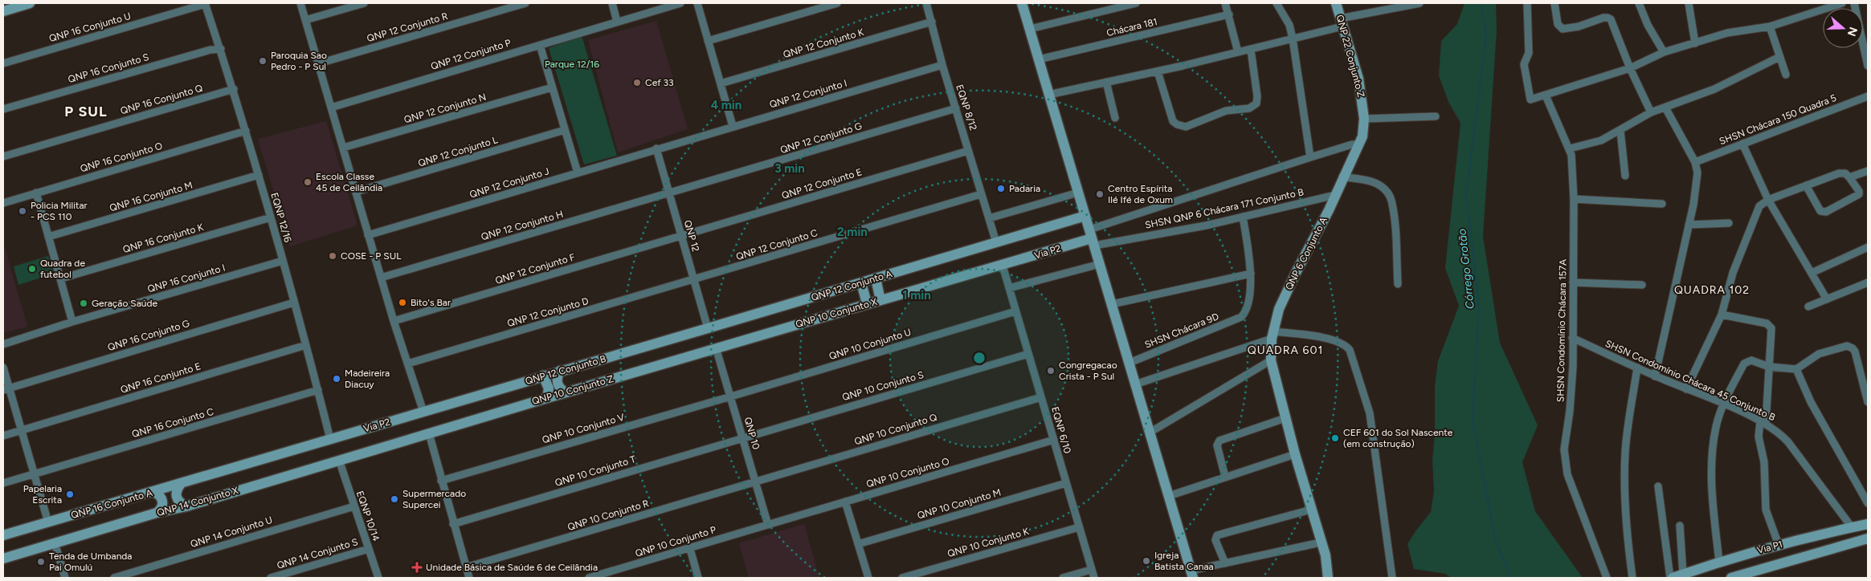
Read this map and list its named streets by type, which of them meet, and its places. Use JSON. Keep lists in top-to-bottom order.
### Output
{
  "streets": {
    "street": [
      "QNP 16 Conjunto U",
      "QNP 12 Conjunto R",
      "Chácara 181",
      "QNP 12 Conjunto K",
      "QNP 12 Conjunto P",
      "QNP 22 Conjunto Z",
      "QNP 16 Conjunto S",
      "QNP 12 Conjunto I",
      "QNP 16 Conjunto Q",
      "EQNP 8/12",
      "QNP 12 Conjunto N",
      "SHSN Chácara 150 Quadra 5",
      "QNP 12 Conjunto G",
      "QNP 12 Conjunto L",
      "QNP 16 Conjunto O",
      "QNP 12 Conjunto J",
      "QNP 12 Conjunto E",
      "QNP 16 Conjunto M",
      "SHSN QNP 6 Chácara 171 Conjunto B",
      "EQNP 12/16",
      "QNP 12 Conjunto H",
      "QNP 12",
      "QNP 16 Conjunto K",
      "QNP 12 Conjunto C",
      "Via P2",
      "QNP 6 Conjunto A",
      "QNP 12 Conjunto F",
      "QNP 16 Conjunto I",
      "QNP 12 Conjunto A",
      "QNP 12 Conjunto D",
      "QNP 10 Conjunto X",
      "SHSN Chácara 9D",
      "SHSN Condomínio Chácara 157A",
      "QNP 16 Conjunto G",
      "QNP 10 Conjunto U",
      "QNP 12 Conjunto B",
      "QNP 16 Conjunto E",
      "SHSN Condomínio Chácara 45 Conjunto B",
      "QNP 10 Conjunto S",
      "QNP 10 Conjunto Z",
      "QNP 16 Conjunto C",
      "QNP 10 Conjunto V",
      "QNP 10 Conjunto Q",
      "EQNP 6/10",
      "QNP 10",
      "QNP 10 Conjunto T",
      "QNP 10 Conjunto O",
      "QNP 14 Conjunto X",
      "QNP 16 Conjunto A",
      "QNP 10 Conjunto M",
      "QNP 10 Conjunto R",
      "EQNP 10/14",
      "QNP 14 Conjunto U",
      "QNP 10 Conjunto P",
      "QNP 10 Conjunto K",
      "Via P1",
      "QNP 14 Conjunto S"
    ]
  },
  "crossings": [
    ["QNP 16 Conjunto U", "EQNP 12/16"],
    ["QNP 12 Conjunto K", "EQNP 8/12"],
    ["QNP 22 Conjunto Z", "QNP 6 Conjunto A"],
    ["QNP 16 Conjunto S", "EQNP 12/16"],
    ["QNP 12 Conjunto I", "EQNP 8/12"],
    ["QNP 12 Conjunto I", "QNP 12 Conjunto J"],
    ["QNP 12 Conjunto I", "QNP 12"],
    ["QNP 16 Conjunto Q", "EQNP 12/16"],
    ["EQNP 8/12", "QNP 12 Conjunto G"],
    ["EQNP 8/12", "QNP 12 Conjunto E"],
    ["EQNP 8/12", "QNP 12 Conjunto C"],
    ["EQNP 8/12", "QNP 12 Conjunto A"],
    ["QNP 12 Conjunto G", "QNP 12 Conjunto H"],
    ["QNP 12 Conjunto G", "QNP 12"],
    ["QNP 16 Conjunto O", "EQNP 12/16"],
    ["QNP 12 Conjunto J", "QNP 12"],
    ["QNP 12 Conjunto E", "QNP 12"],
    ["QNP 12 Conjunto E", "QNP 12 Conjunto F"],
    ["QNP 16 Conjunto M", "EQNP 12/16"],
    ["SHSN QNP 6 Chácara 171 Conjunto B", "Via P2"],
    ["SHSN QNP 6 Chácara 171 Conjunto B", "QNP 6 Conjunto A"],
    ["EQNP 12/16", "QNP 16 Conjunto K"],
    ["EQNP 12/16", "Via P2"],
    ["EQNP 12/16", "QNP 16 Conjunto I"],
    ["EQNP 12/16", "QNP 16 Conjunto G"],
    ["EQNP 12/16", "QNP 16 Conjunto E"],
    ["EQNP 12/16", "QNP 16 Conjunto C"],
    ["EQNP 12/16", "QNP 16 Conjunto A"],
    ["QNP 12 Conjunto H", "QNP 12"],
    ["QNP 12", "QNP 12 Conjunto C"],
    ["QNP 12", "QNP 12 Conjunto F"],
    ["QNP 12", "QNP 12 Conjunto A"],
    ["QNP 12", "QNP 12 Conjunto D"],
    ["QNP 12", "QNP 12 Conjunto B"],
    ["QNP 12 Conjunto C", "QNP 12 Conjunto D"],
    ["Via P2", "QNP 10 Conjunto X"],
    ["Via P2", "QNP 12 Conjunto B"],
    ["Via P2", "EQNP 6/10"],
    ["Via P2", "QNP 16 Conjunto A"],
    ["QNP 12 Conjunto A", "QNP 12 Conjunto B"],
    ["QNP 10 Conjunto X", "QNP 10 Conjunto Z"],
    ["QNP 10 Conjunto X", "EQNP 6/10"],
    ["QNP 10 Conjunto X", "QNP 10"],
    ["SHSN Condomínio Chácara 157A", "SHSN Condomínio Chácara 45 Conjunto B"],
    ["QNP 10 Conjunto U", "QNP 10 Conjunto V"],
    ["QNP 10 Conjunto U", "EQNP 6/10"],
    ["QNP 10 Conjunto U", "QNP 10"],
    ["SHSN Condomínio Chácara 45 Conjunto B", "Via P1"],
    ["QNP 10 Conjunto S", "EQNP 6/10"],
    ["QNP 10 Conjunto S", "QNP 10"],
    ["QNP 10 Conjunto S", "QNP 10 Conjunto T"],
    ["QNP 10 Conjunto Z", "QNP 10"],
    ["QNP 10 Conjunto V", "QNP 10"],
    ["QNP 10 Conjunto Q", "EQNP 6/10"],
    ["QNP 10 Conjunto Q", "QNP 10"],
    ["QNP 10 Conjunto Q", "QNP 10 Conjunto R"],
    ["EQNP 6/10", "QNP 10 Conjunto O"],
    ["EQNP 6/10", "QNP 10 Conjunto M"],
    ["EQNP 6/10", "QNP 10 Conjunto K"],
    ["QNP 10", "QNP 10 Conjunto T"],
    ["QNP 10", "QNP 10 Conjunto O"],
    ["QNP 10", "QNP 10 Conjunto R"],
    ["QNP 10", "QNP 10 Conjunto P"],
    ["QNP 10 Conjunto O", "QNP 10 Conjunto P"],
    ["QNP 14 Conjunto X", "EQNP 10/14"],
    ["EQNP 10/14", "QNP 14 Conjunto U"],
    ["EQNP 10/14", "QNP 14 Conjunto S"]
  ],
  "districts": ["P SUL", "QUADRA 102", "QUADRA 601"],
  "water": ["Córrego Grotão"],
  "parks": ["Parque 12/16"],
  "places": {
    "other": [
      "Paroquia Sao Pedro - P Sul",
      "Cef 33",
      "Escola Classe 45 de Ceilândia",
      "Padaria",
      "Centro Espírita Ilé Ifé de Oxum",
      "Policia Militar - PCS 110",
      "COSE - P SUL",
      "Quadra de futebol",
      "Bito's Bar",
      "Geração Saúde",
      "Congregacao Crista - P Sul",
      "Madeireira Diacuy",
      "CEF 601 do Sol Nascente (em construção)",
      "Papelaria Escrita",
      "Supermercado Supercei",
      "Igreja Batista Canaa",
      "Tenda de Umbanda Pai Omulú"
    ],
    "health": ["Unidade Básica de Saúde 6 de Ceilândia"]
  },
  "north": "right",
  "rings": [
    "4 min",
    "3 min",
    "2 min",
    "1 min"
  ]
}
